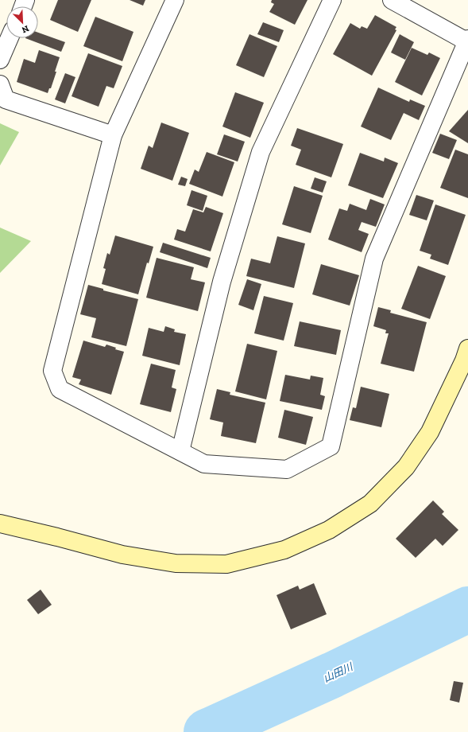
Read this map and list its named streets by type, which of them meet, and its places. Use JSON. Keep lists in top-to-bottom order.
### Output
{
  "water": ["山田川"],
  "north": "bottom right"
}
